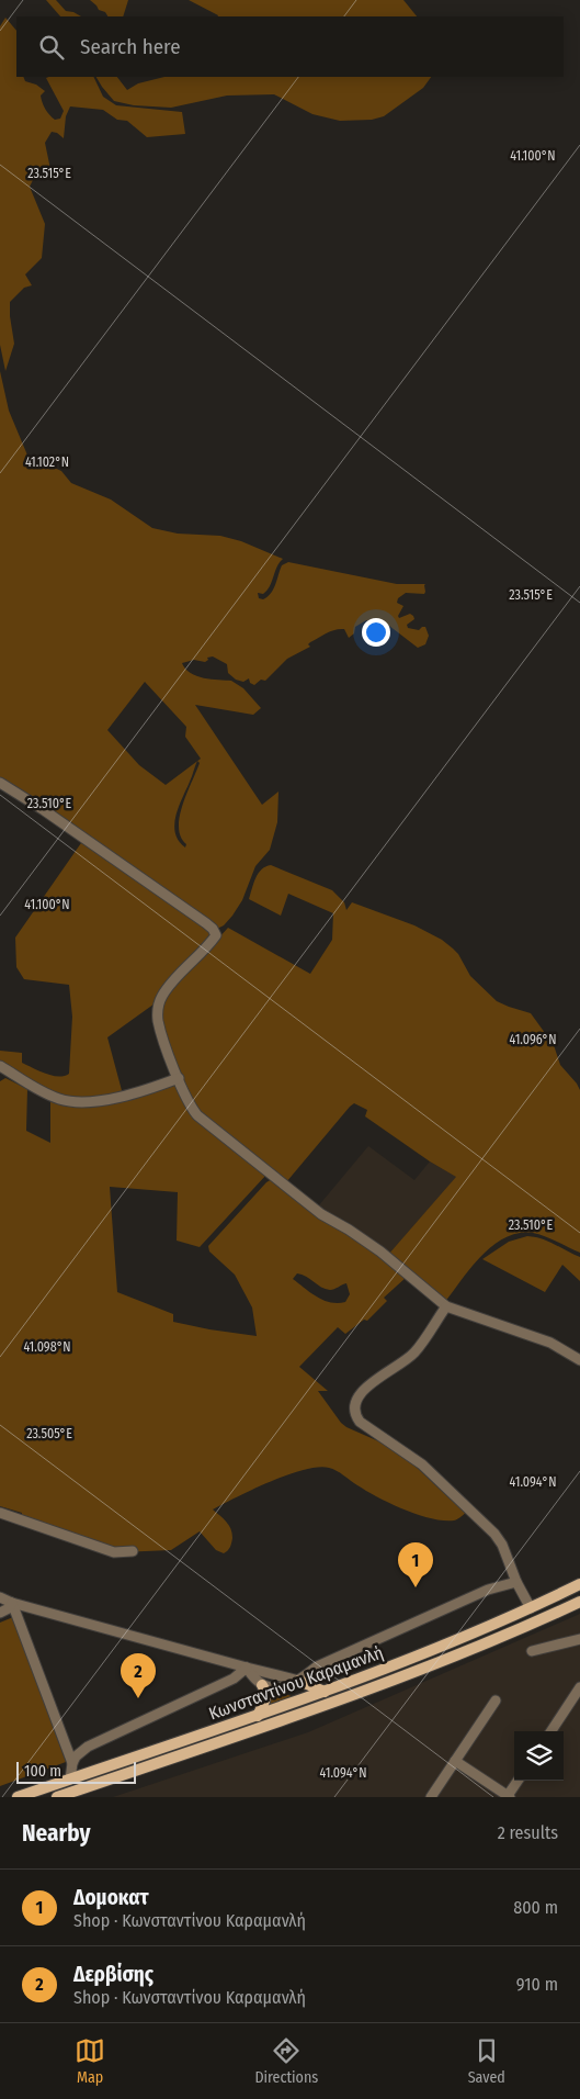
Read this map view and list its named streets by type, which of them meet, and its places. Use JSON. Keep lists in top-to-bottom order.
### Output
{
  "streets": {
    "main road": ["Κωνσταντίνου Καραμανλή"]
  },
  "scale_bar": "100 m",
  "page": {
    "search": "Search here",
    "pins": ["1", "2"],
    "scale": "100 m",
    "heading": ["Nearby", "2 results"],
    "list": [
      {
        "mark": "1",
        "name": "Δομοκατ",
        "note": "Shop · Κωνσταντίνου Καραμανλή",
        "value": "800 m"
      },
      {
        "mark": "2",
        "name": "Δερβίσης",
        "note": "Shop · Κωνσταντίνου Καραμανλή",
        "value": "910 m"
      }
    ],
    "nav": ["Map", "Directions", "Saved"]
  },
  "coordinates": [
    "41.100°N",
    "23.515°E",
    "41.102°N",
    "23.510°E",
    "41.096°N",
    "41.098°N",
    "23.505°E",
    "41.094°N"
  ]
}
